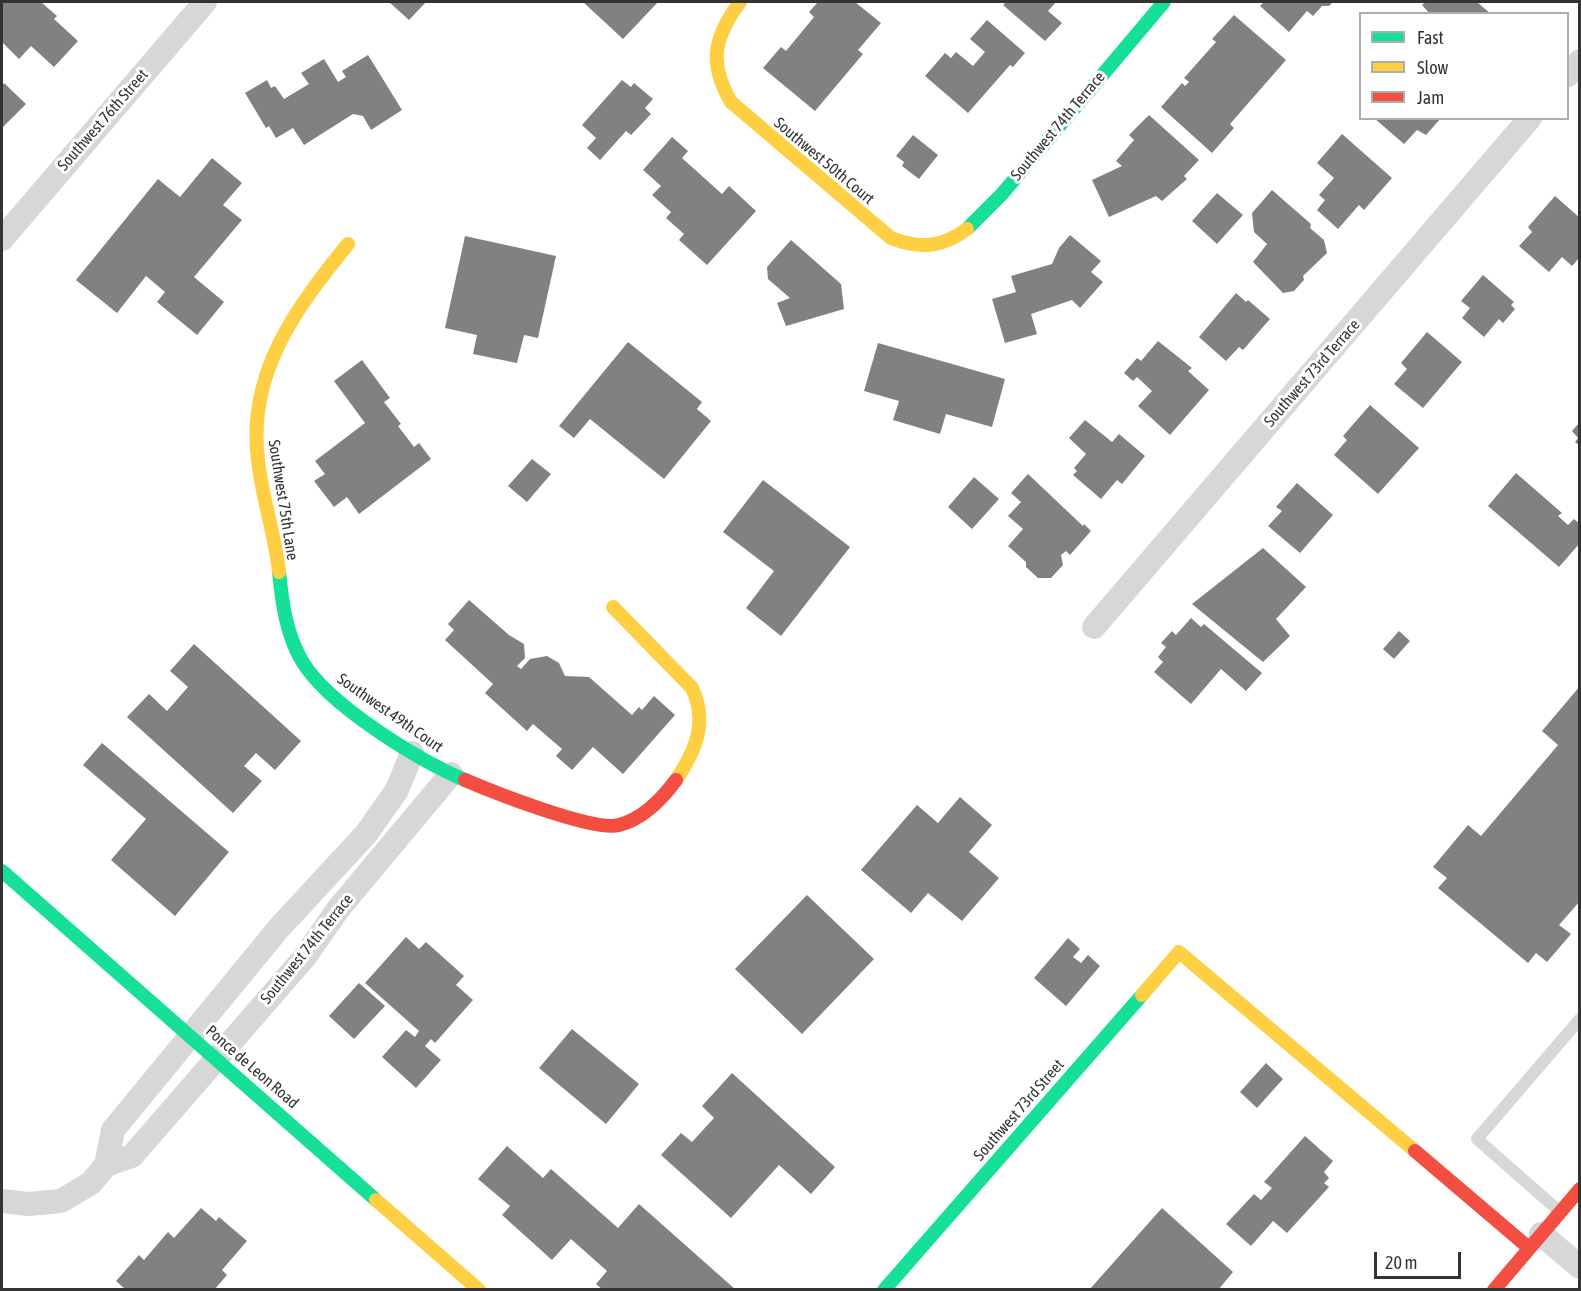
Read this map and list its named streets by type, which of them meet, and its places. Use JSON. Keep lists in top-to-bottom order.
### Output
{
  "streets": {
    "street": [
      "Southwest 76th Street",
      "Southwest 74th Terrace",
      "Southwest 50th Court",
      "Southwest 73rd Terrace",
      "Southwest 75th Lane",
      "Southwest 49th Court",
      "Ponce de Leon Road",
      "Southwest 73rd Street"
    ]
  },
  "crossings": [
    ["Southwest 74th Terrace", "Southwest 50th Court"],
    ["Southwest 74th Terrace", "Southwest 49th Court"],
    ["Southwest 74th Terrace", "Ponce de Leon Road"],
    ["Southwest 75th Lane", "Southwest 49th Court"]
  ],
  "legend": ["Fast", "Slow", "Jam"],
  "scale_bar": "20 m"
}
